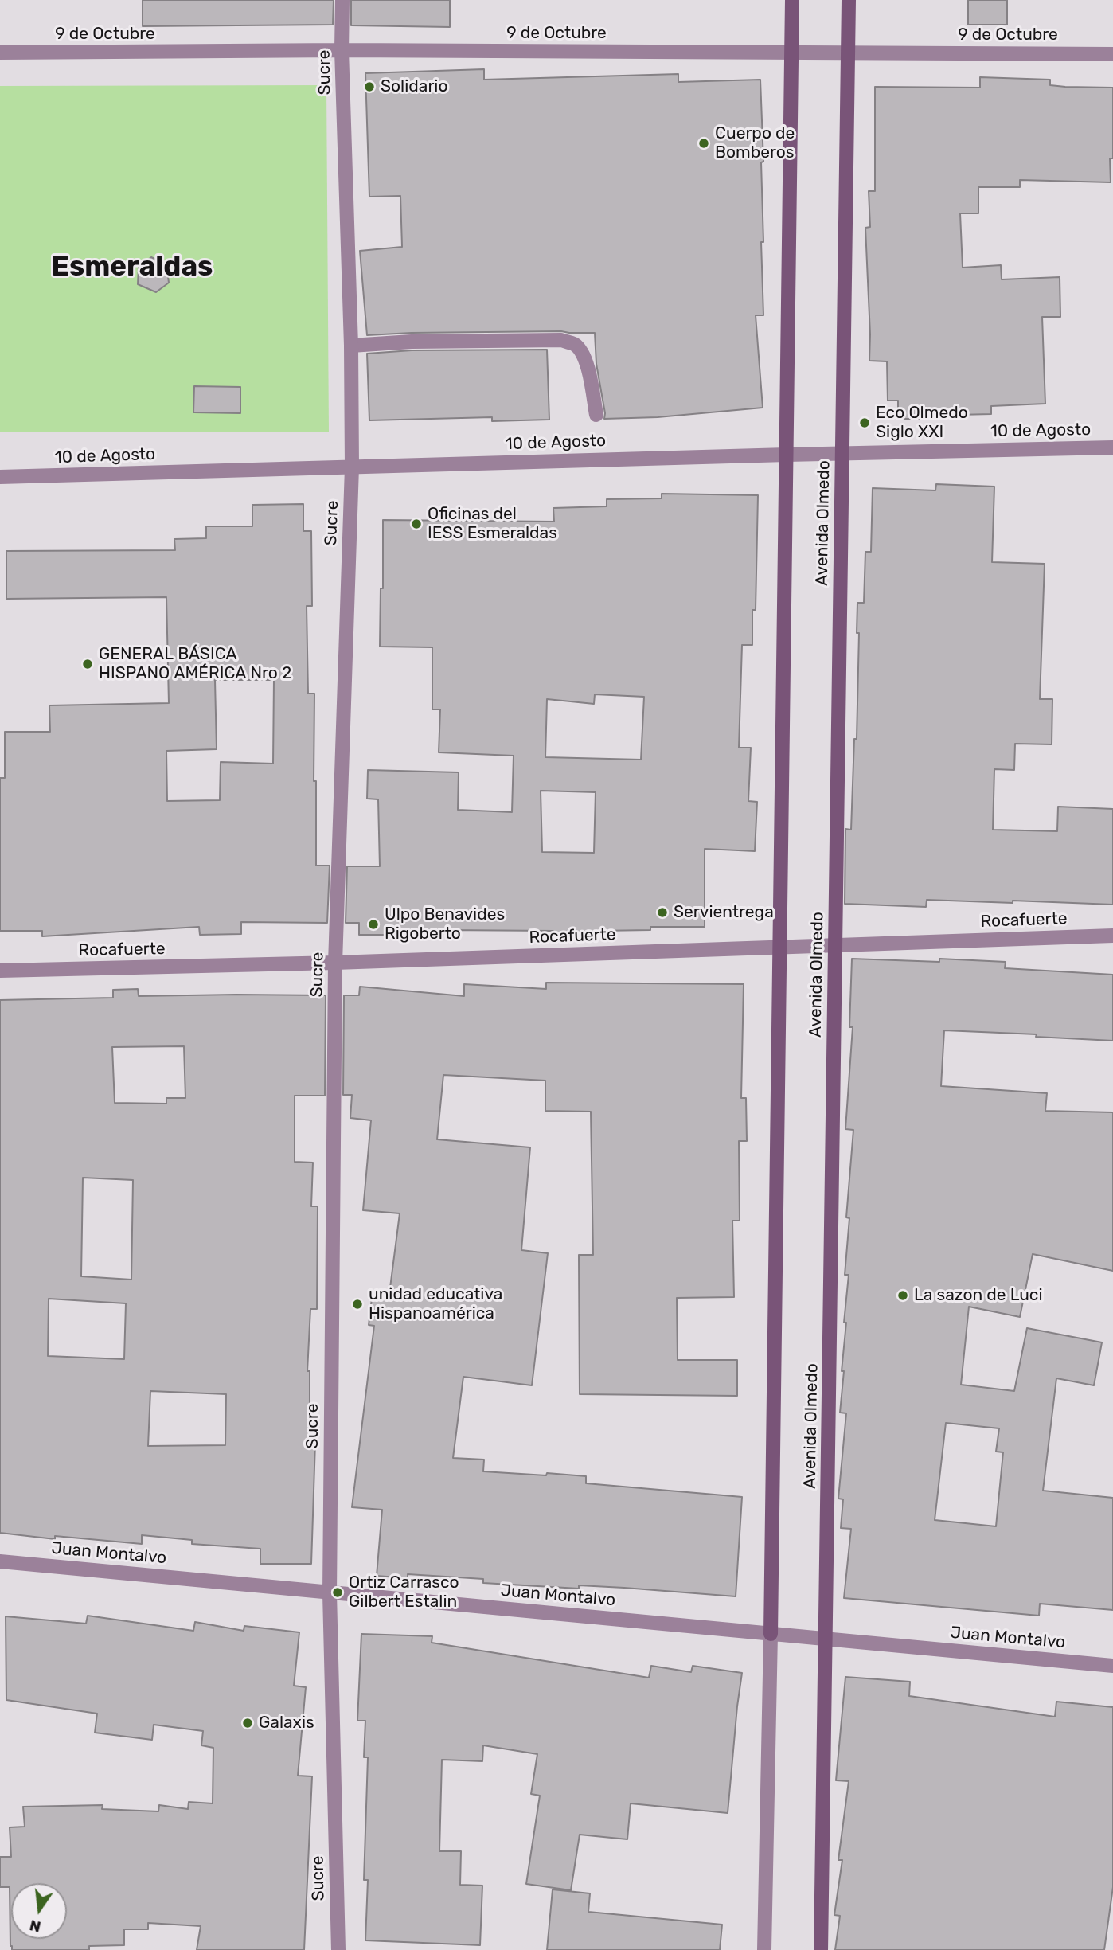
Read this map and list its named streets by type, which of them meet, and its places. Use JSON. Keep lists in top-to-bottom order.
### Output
{
  "streets": {
    "street": [
      "9 de Octubre",
      "Sucre",
      "10 de Agosto",
      "Avenida Olmedo",
      "Rocafuerte",
      "Juan Montalvo"
    ]
  },
  "crossings": [
    ["9 de Octubre", "Sucre"],
    ["9 de Octubre", "Avenida Olmedo"],
    ["Sucre", "10 de Agosto"],
    ["Sucre", "Rocafuerte"],
    ["Sucre", "Juan Montalvo"],
    ["10 de Agosto", "Avenida Olmedo"],
    ["Avenida Olmedo", "Rocafuerte"],
    ["Avenida Olmedo", "Juan Montalvo"]
  ],
  "districts": ["Esmeraldas"],
  "places": [
    "Solidario",
    "Cuerpo de Bomberos",
    "Eco Olmedo Siglo XXI",
    "Oficinas del IESS Esmeraldas",
    "GENERAL BÁSICA HISPANO AMÉRICA Nro 2",
    "Servientrega",
    "Ulpo Benavides Rigoberto",
    "La sazon de Luci",
    "unidad educativa Hispanoamérica",
    "Ortiz Carrasco Gilbert Estalin",
    "Galaxis"
  ],
  "north": "bottom"
}
